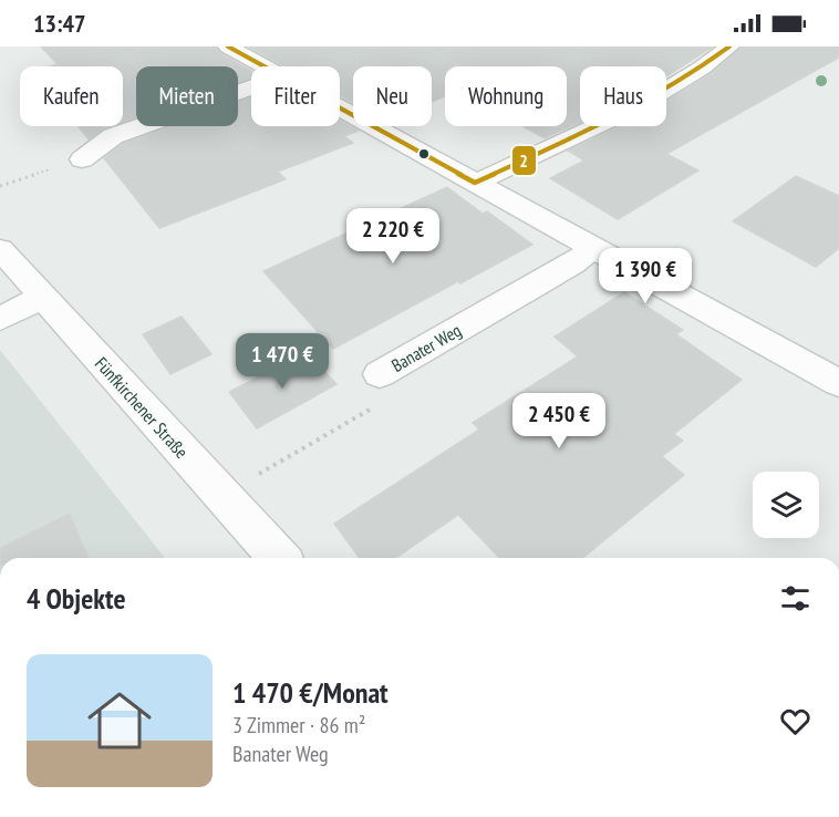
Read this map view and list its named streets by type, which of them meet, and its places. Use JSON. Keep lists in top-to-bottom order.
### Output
{
  "streets": {
    "street": ["Banater Weg", "Fünfkirchener Straße"]
  },
  "crossings": [
    ["Banater Weg", "Fünfkirchener Straße"]
  ],
  "lines": ["transit line 2"],
  "page": {
    "status": "13:47",
    "chip": [
      "Kaufen",
      "Mieten",
      "Filter",
      "Neu",
      "Wohnung",
      "Haus"
    ],
    "price": [
      "2 220 €",
      "1 390 €",
      "1 470 €",
      "2 450 €"
    ],
    "heading": "4 Objekte",
    "list": [
      {
        "name": "1 470 €/Monat",
        "note": "3 Zimmer · 86 m² · Banater Weg"
      }
    ]
  }
}
